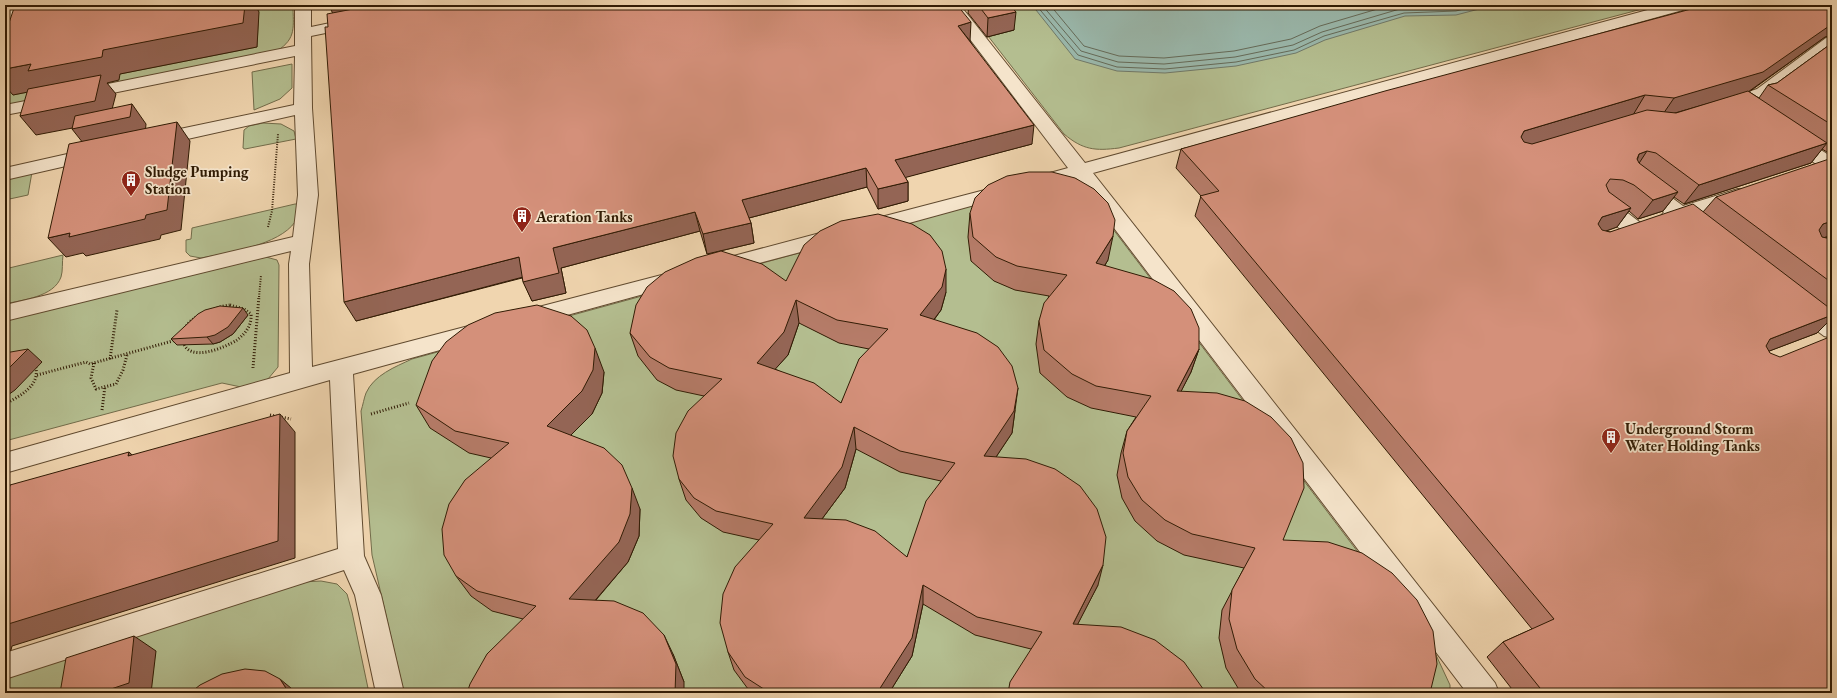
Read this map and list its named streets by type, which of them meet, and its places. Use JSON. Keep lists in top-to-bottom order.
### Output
{
  "places": {
    "building": ["Sludge Pumping Station", "Aeration Tanks", "Underground Storm Water Holding Tanks"]
  }
}
